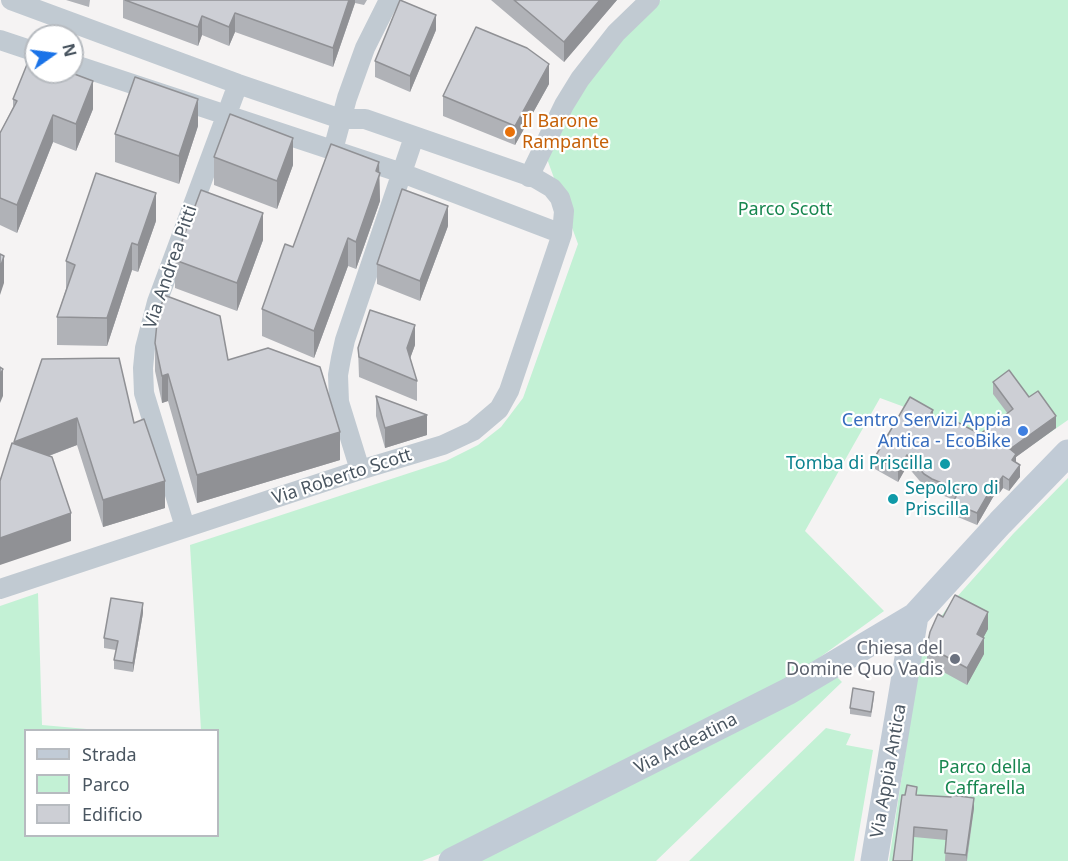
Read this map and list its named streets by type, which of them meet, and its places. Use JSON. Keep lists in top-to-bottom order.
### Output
{
  "streets": {
    "street": [
      "Via Andrea Pitti",
      "Via Roberto Scott",
      "Via Ardeatina",
      "Via Appia Antica"
    ]
  },
  "crossings": [
    ["Via Andrea Pitti", "Via Roberto Scott"],
    ["Via Ardeatina", "Via Appia Antica"]
  ],
  "parks": ["Parco Scott", "Parco della Caffarella"],
  "places": [
    "Il Barone Rampante",
    "Centro Servizi Appia Antica - EcoBike",
    "Tomba di Priscilla",
    "Sepolcro di Priscilla",
    "Chiesa del Domine Quo Vadis"
  ],
  "legend": ["Strada", "Parco", "Edificio"],
  "north": "right"
}
